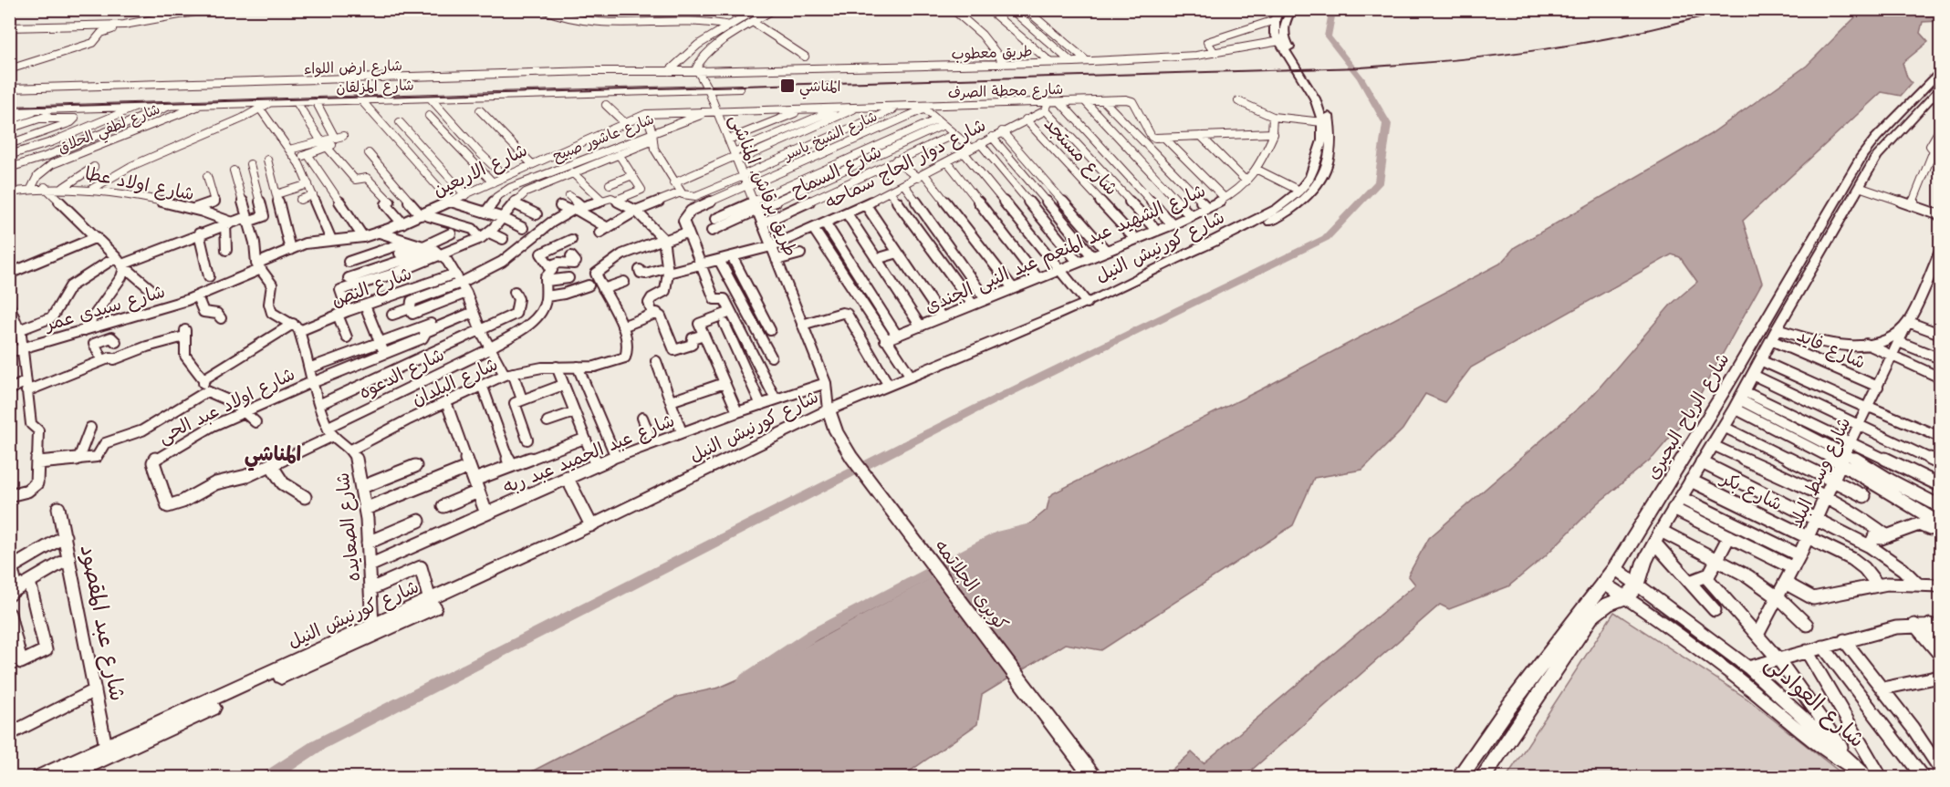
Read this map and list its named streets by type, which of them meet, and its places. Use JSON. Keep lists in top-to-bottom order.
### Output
{
  "streets": {
    "main road": ["شارع كورنيش النيل", "شارع الرياح البحيرى", "كوبرى الجلاتمه"],
    "street": [
      "طريق معطوب",
      "شارع ارض اللواء",
      "شارع المزلقان",
      "شارع محطة الصرف",
      "شارع لطفي الحلاق",
      "شارع الشيخ ياسر",
      "شارع عاشور صبيح",
      "شارع مستجد",
      "شارع دوار الحاج سماحه",
      "شارع الاربعين",
      "شارع السماح",
      "شارع اولاد عطا",
      "طريق برقاش, المناشى",
      "شارع الشهيد عبد المنعم عبد النبى الجندى",
      "شارع النص",
      "شارع سيدى عمر",
      "شارع فايد",
      "شارع الدعوه",
      "شارع البلدان",
      "شارع اولاد عبد الحى",
      "شارع عبد الحميد عبد ربه",
      "شارع وسط البلد",
      "شارع بكر",
      "شارع الصعايده",
      "شارع عبد المقصود",
      "شارع العوادلى"
    ]
  },
  "crossings": [
    ["طريق معطوب", "شارع ارض اللواء"],
    ["طريق معطوب", "شارع المزلقان"],
    ["طريق معطوب", "طريق برقاش, المناشى"],
    ["طريق معطوب", "شارع كورنيش النيل"],
    ["شارع ارض اللواء", "شارع المزلقان"],
    ["شارع ارض اللواء", "طريق برقاش, المناشى"],
    ["شارع المزلقان", "شارع لطفي الحلاق"],
    ["شارع المزلقان", "طريق برقاش, المناشى"],
    ["شارع محطة الصرف", "شارع الشيخ ياسر"],
    ["شارع محطة الصرف", "شارع عاشور صبيح"],
    ["شارع محطة الصرف", "شارع دوار الحاج سماحه"],
    ["شارع محطة الصرف", "شارع الاربعين"],
    ["شارع محطة الصرف", "طريق برقاش, المناشى"],
    ["شارع لطفي الحلاق", "شارع اولاد عطا"],
    ["شارع الشيخ ياسر", "طريق برقاش, المناشى"],
    ["شارع عاشور صبيح", "شارع الاربعين"],
    ["شارع عاشور صبيح", "طريق برقاش, المناشى"],
    ["شارع مستجد", "شارع دوار الحاج سماحه"],
    ["شارع مستجد", "شارع الشهيد عبد المنعم عبد النبى الجندى"],
    ["شارع دوار الحاج سماحه", "طريق برقاش, المناشى"],
    ["شارع الاربعين", "طريق برقاش, المناشى"],
    ["شارع الاربعين", "شارع سيدى عمر"],
    ["شارع السماح", "طريق برقاش, المناشى"],
    ["طريق برقاش, المناشى", "شارع كورنيش النيل"],
    ["طريق برقاش, المناشى", "شارع عبد الحميد عبد ربه"],
    ["طريق برقاش, المناشى", "كوبرى الجلاتمه"],
    ["شارع كورنيش النيل", "شارع الصعايده"],
    ["شارع كورنيش النيل", "كوبرى الجلاتمه"],
    ["شارع كورنيش النيل", "شارع عبد المقصود"],
    ["شارع فايد", "شارع الرياح البحيرى"],
    ["شارع فايد", "شارع وسط البلد"],
    ["شارع الدعوه", "شارع اولاد عبد الحى"],
    ["شارع الدعوه", "شارع الصعايده"],
    ["شارع البلدان", "شارع الصعايده"],
    ["شارع الرياح البحيرى", "شارع بكر"],
    ["شارع الرياح البحيرى", "شارع العوادلى"],
    ["شارع عبد الحميد عبد ربه", "شارع الصعايده"],
    ["شارع وسط البلد", "شارع بكر"]
  ],
  "districts": ["المناشي"],
  "places": {
    "transit": ["المناشي"]
  }
}
